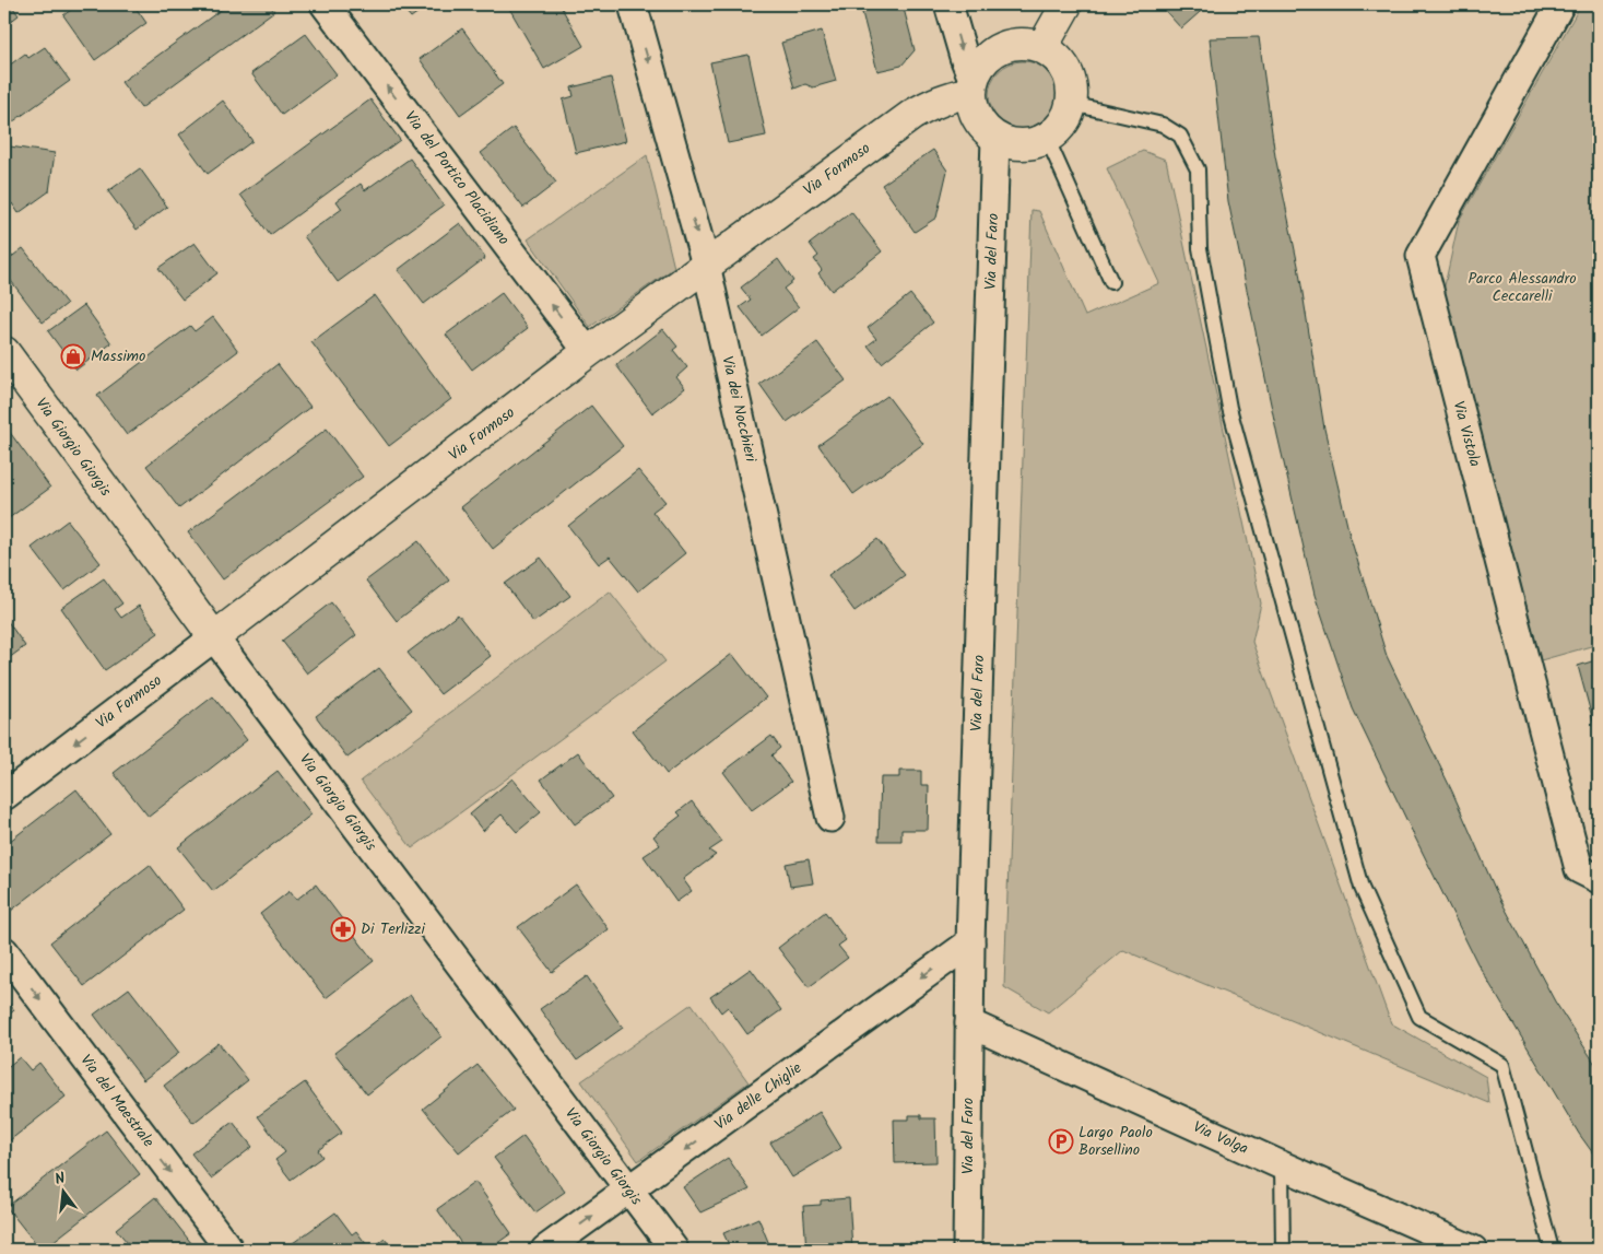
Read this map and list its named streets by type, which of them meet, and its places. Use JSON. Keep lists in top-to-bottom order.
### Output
{
  "streets": {
    "street": [
      "Via Formoso",
      "Via del Portico Placidiano",
      "Via del Faro",
      "Via dei Nocchieri",
      "Via Vistola",
      "Via Giorgio Giorgis",
      "Via delle Chiglie",
      "Via del Maestrale",
      "Via Volga"
    ]
  },
  "crossings": [
    ["Via Formoso", "Via del Portico Placidiano"],
    ["Via Formoso", "Via del Faro"],
    ["Via Formoso", "Via dei Nocchieri"],
    ["Via Formoso", "Via Giorgio Giorgis"],
    ["Via del Faro", "Via delle Chiglie"],
    ["Via del Faro", "Via Volga"],
    ["Via Giorgio Giorgis", "Via delle Chiglie"]
  ],
  "one_way": ["Via del Portico Placidiano", "Via del Maestrale"],
  "parks": ["Parco Alessandro Ceccarelli"],
  "places": {
    "shop": ["Massimo"],
    "pharmacy": ["Di Terlizzi"],
    "parking": ["Largo Paolo Borsellino"]
  },
  "north": "top"
}
